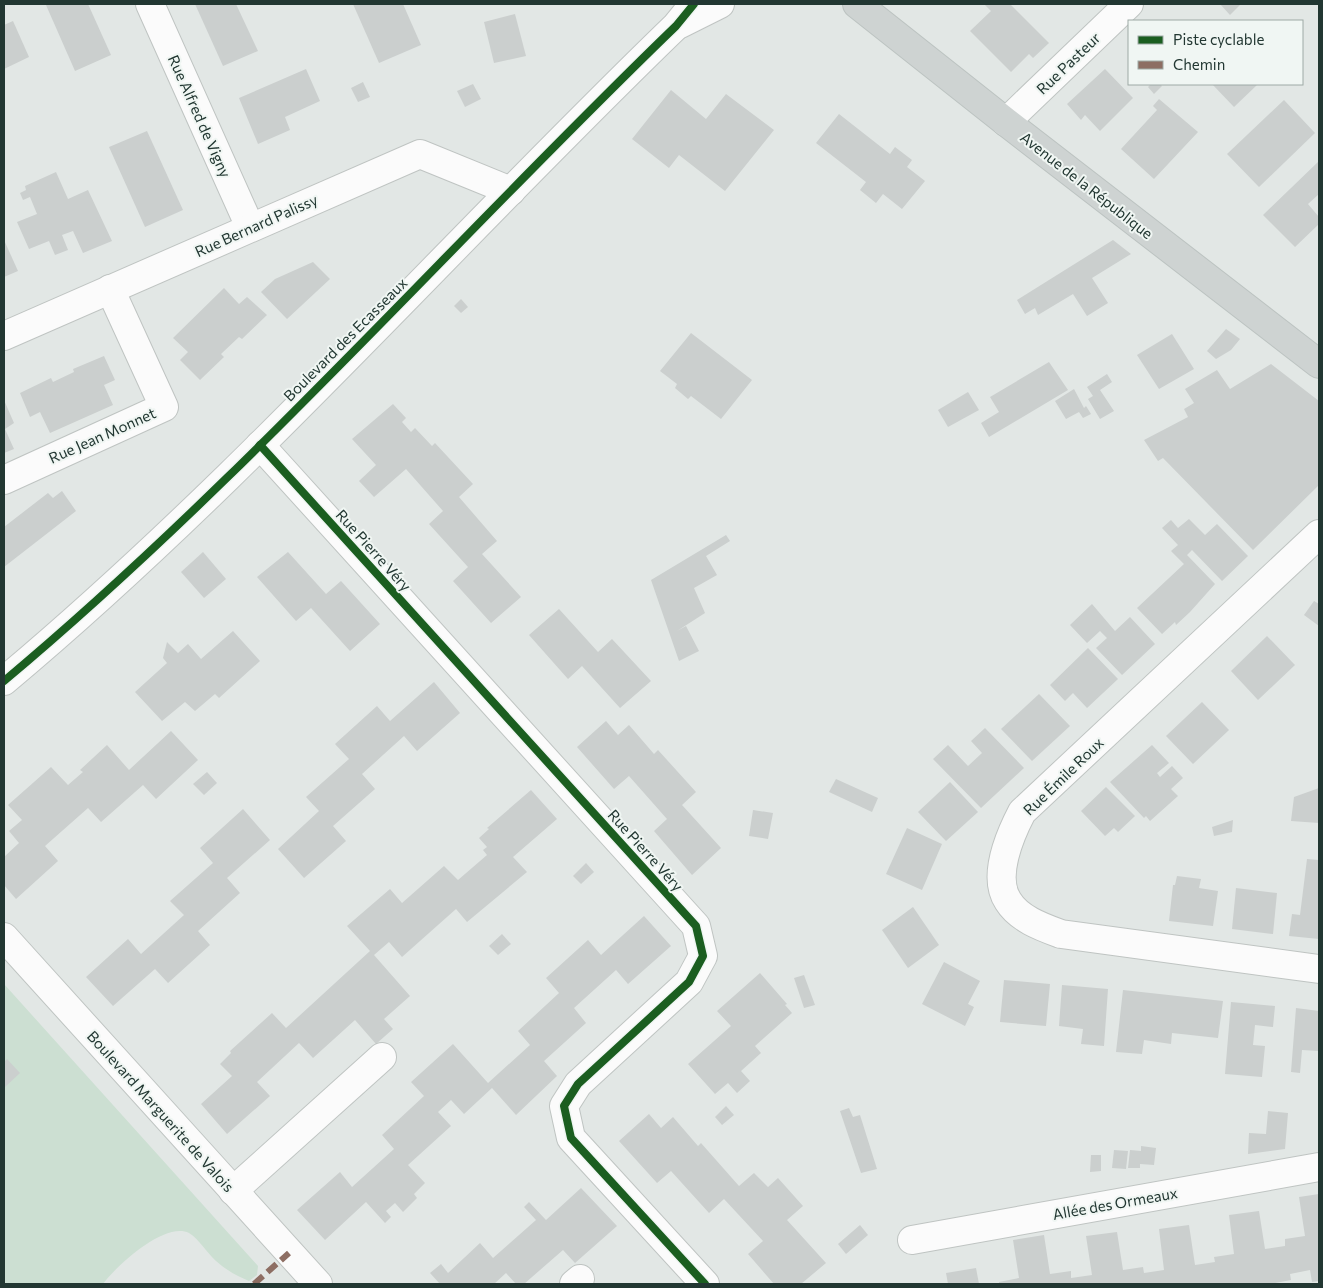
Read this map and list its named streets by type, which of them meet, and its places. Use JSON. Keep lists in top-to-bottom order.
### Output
{
  "streets": {
    "main road": ["Avenue de la République"],
    "street": [
      "Rue Pasteur",
      "Rue Alfred de Vigny",
      "Rue Bernard Palissy",
      "Boulevard des Ecasseaux",
      "Rue Jean Monnet",
      "Rue Pierre Véry",
      "Rue Émile Roux",
      "Boulevard Marguerite de Valois",
      "Allée des Ormeaux"
    ]
  },
  "crossings": [
    ["Rue Pasteur", "Avenue de la République"],
    ["Rue Alfred de Vigny", "Rue Bernard Palissy"],
    ["Rue Bernard Palissy", "Boulevard des Ecasseaux"],
    ["Rue Bernard Palissy", "Rue Jean Monnet"],
    ["Boulevard des Ecasseaux", "Rue Pierre Véry"]
  ],
  "legend": ["Piste cyclable", "Chemin"]
}
